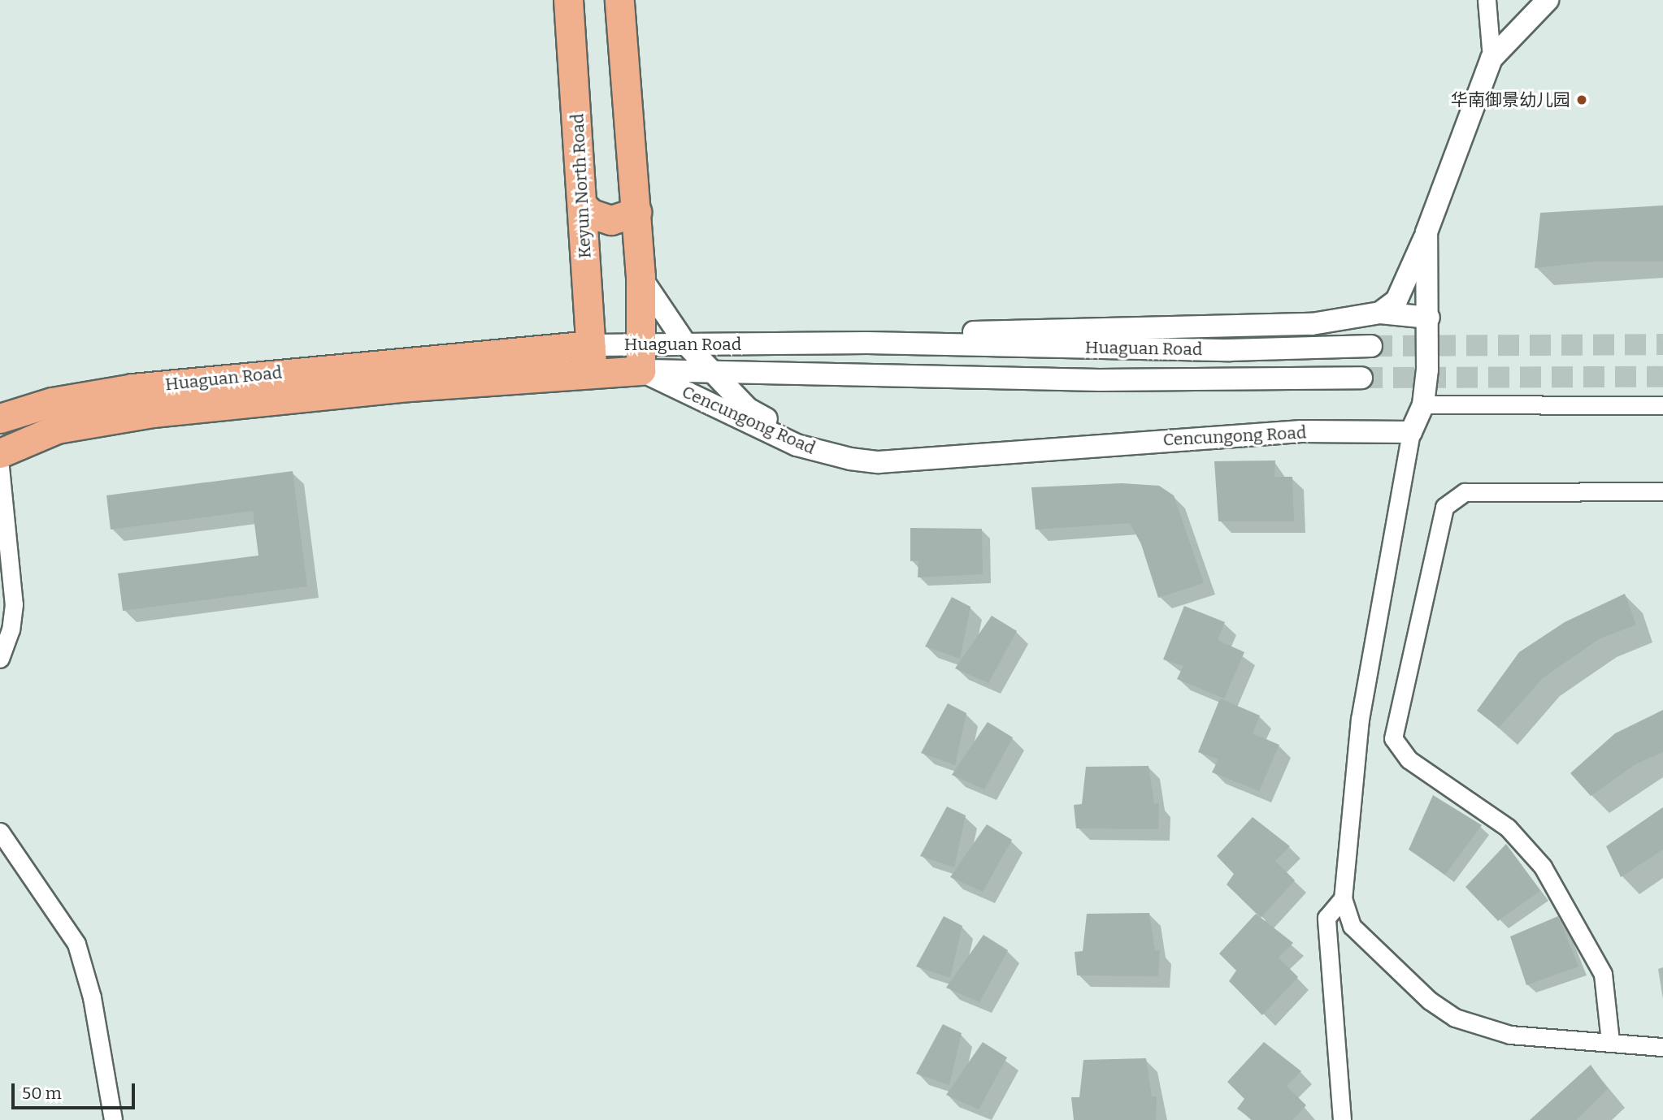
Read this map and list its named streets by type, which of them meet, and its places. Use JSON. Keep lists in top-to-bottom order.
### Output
{
  "streets": {
    "main road": ["Keyun North Road", "Huaguan Road"],
    "street": ["Cencungong Road"]
  },
  "crossings": [
    ["Keyun North Road", "Huaguan Road"],
    ["Huaguan Road", "Cencungong Road"]
  ],
  "places": ["华南御景幼儿园"],
  "scale_bar": "50 m"
}
